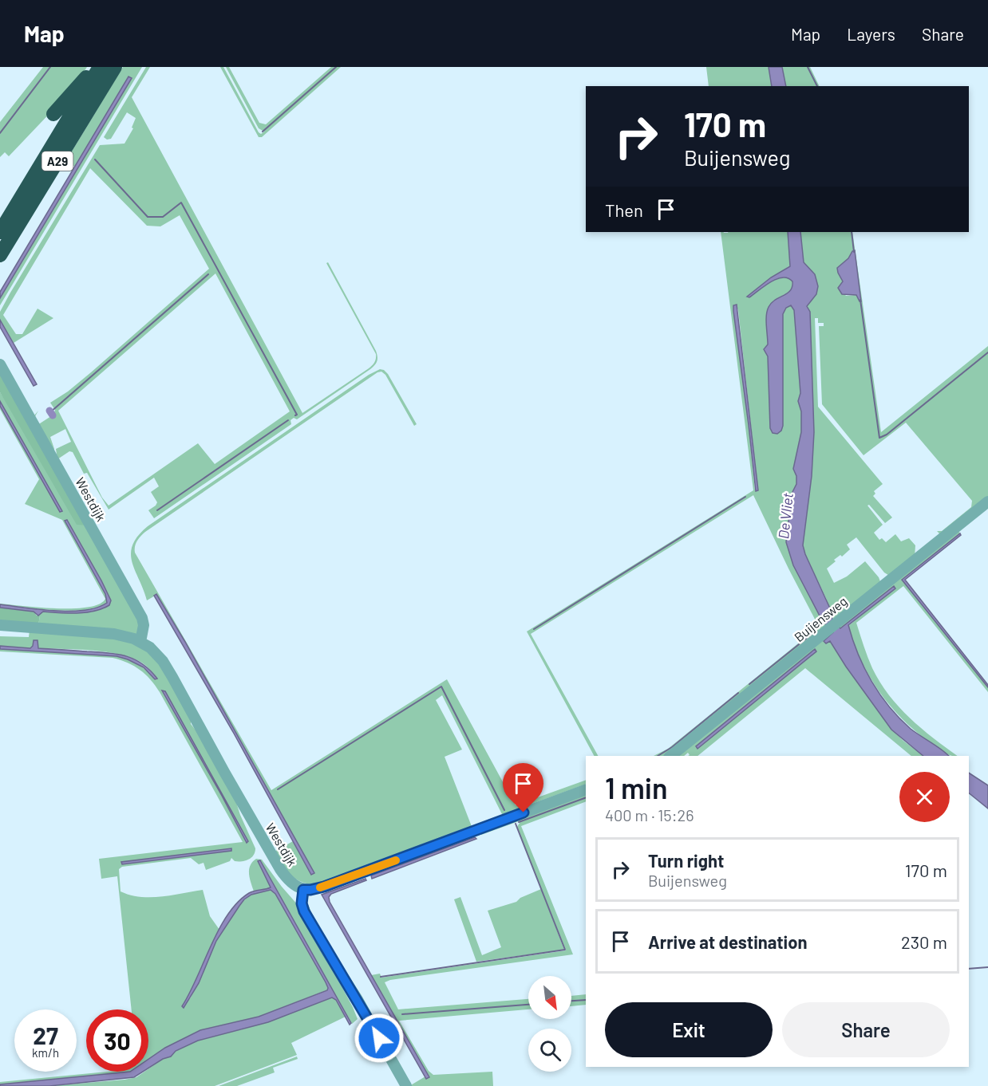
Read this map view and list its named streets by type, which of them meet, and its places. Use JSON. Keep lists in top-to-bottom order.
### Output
{
  "streets": {
    "highway": ["A29"],
    "street": ["Westdijk", "Buijensweg"]
  },
  "water": ["De Vliet"],
  "north": "bottom right",
  "page": {
    "header": "Map",
    "nav": ["Map", "Layers", "Share"],
    "turn": ["170 m", "Buijensweg"],
    "then": "Then",
    "heading": ["1 min", "400 m · 15:26"],
    "list": [
      {
        "name": "Turn right",
        "note": "Buijensweg",
        "value": "170 m"
      },
      {
        "name": "Arrive at destination",
        "value": "230 m"
      }
    ],
    "buttons": ["Exit", "Share"],
    "speed": "27 km/h",
    "limit": "30"
  }
}
